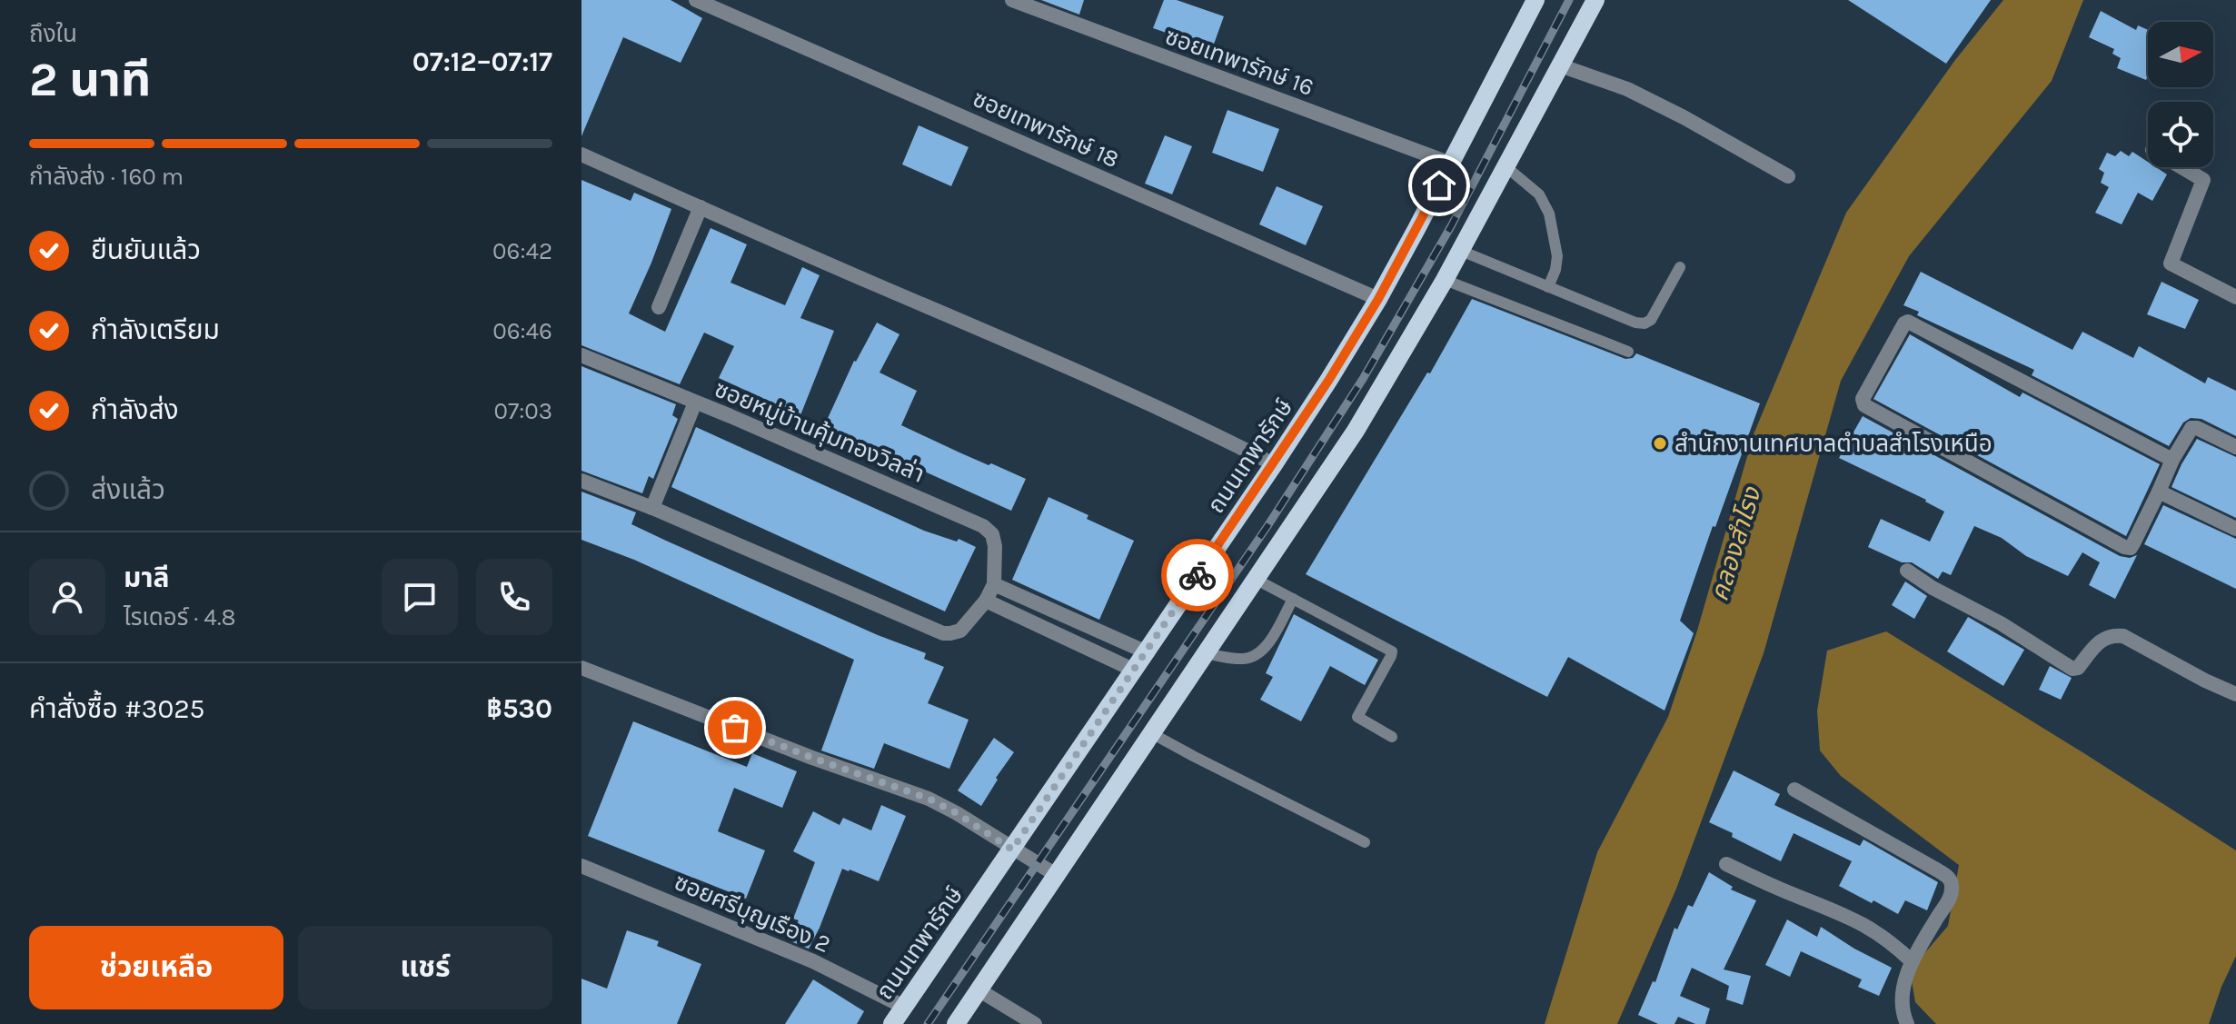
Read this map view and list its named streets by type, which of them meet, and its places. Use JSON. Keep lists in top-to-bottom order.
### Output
{
  "streets": {
    "main road": ["ถนนเทพารักษ์"],
    "street": [
      "ซอยเทพารักษ์ 16",
      "ซอยเทพารักษ์ 18",
      "ซอยหมู่บ้านคุ้มทองวิลล่า",
      "ซอยศรีบุญเรือง 2"
    ]
  },
  "crossings": [
    ["ซอยเทพารักษ์ 16", "ถนนเทพารักษ์"],
    ["ซอยเทพารักษ์ 18", "ถนนเทพารักษ์"],
    ["ถนนเทพารักษ์", "ซอยศรีบุญเรือง 2"]
  ],
  "water": ["คลองสำโรง"],
  "places": ["สำนักงานเทศบาลตำบลสำโรงเหนือ"],
  "north": "right",
  "page": {
    "heading": ["2 นาที", "ถึงใน", "07:12–07:17"],
    "panel": [
      "มาลี",
      "ไรเดอร์ · 4.8",
      "คำสั่งซื้อ #3025",
      "฿530"
    ],
    "bar": "กำลังส่ง · 160 m",
    "list": [
      ["ยืนยันแล้ว", "06:42"],
      ["กำลังเตรียม", "06:46"],
      ["กำลังส่ง", "07:03"],
      "ส่งแล้ว"
    ],
    "buttons": ["ช่วยเหลือ", "แชร์"]
  }
}
